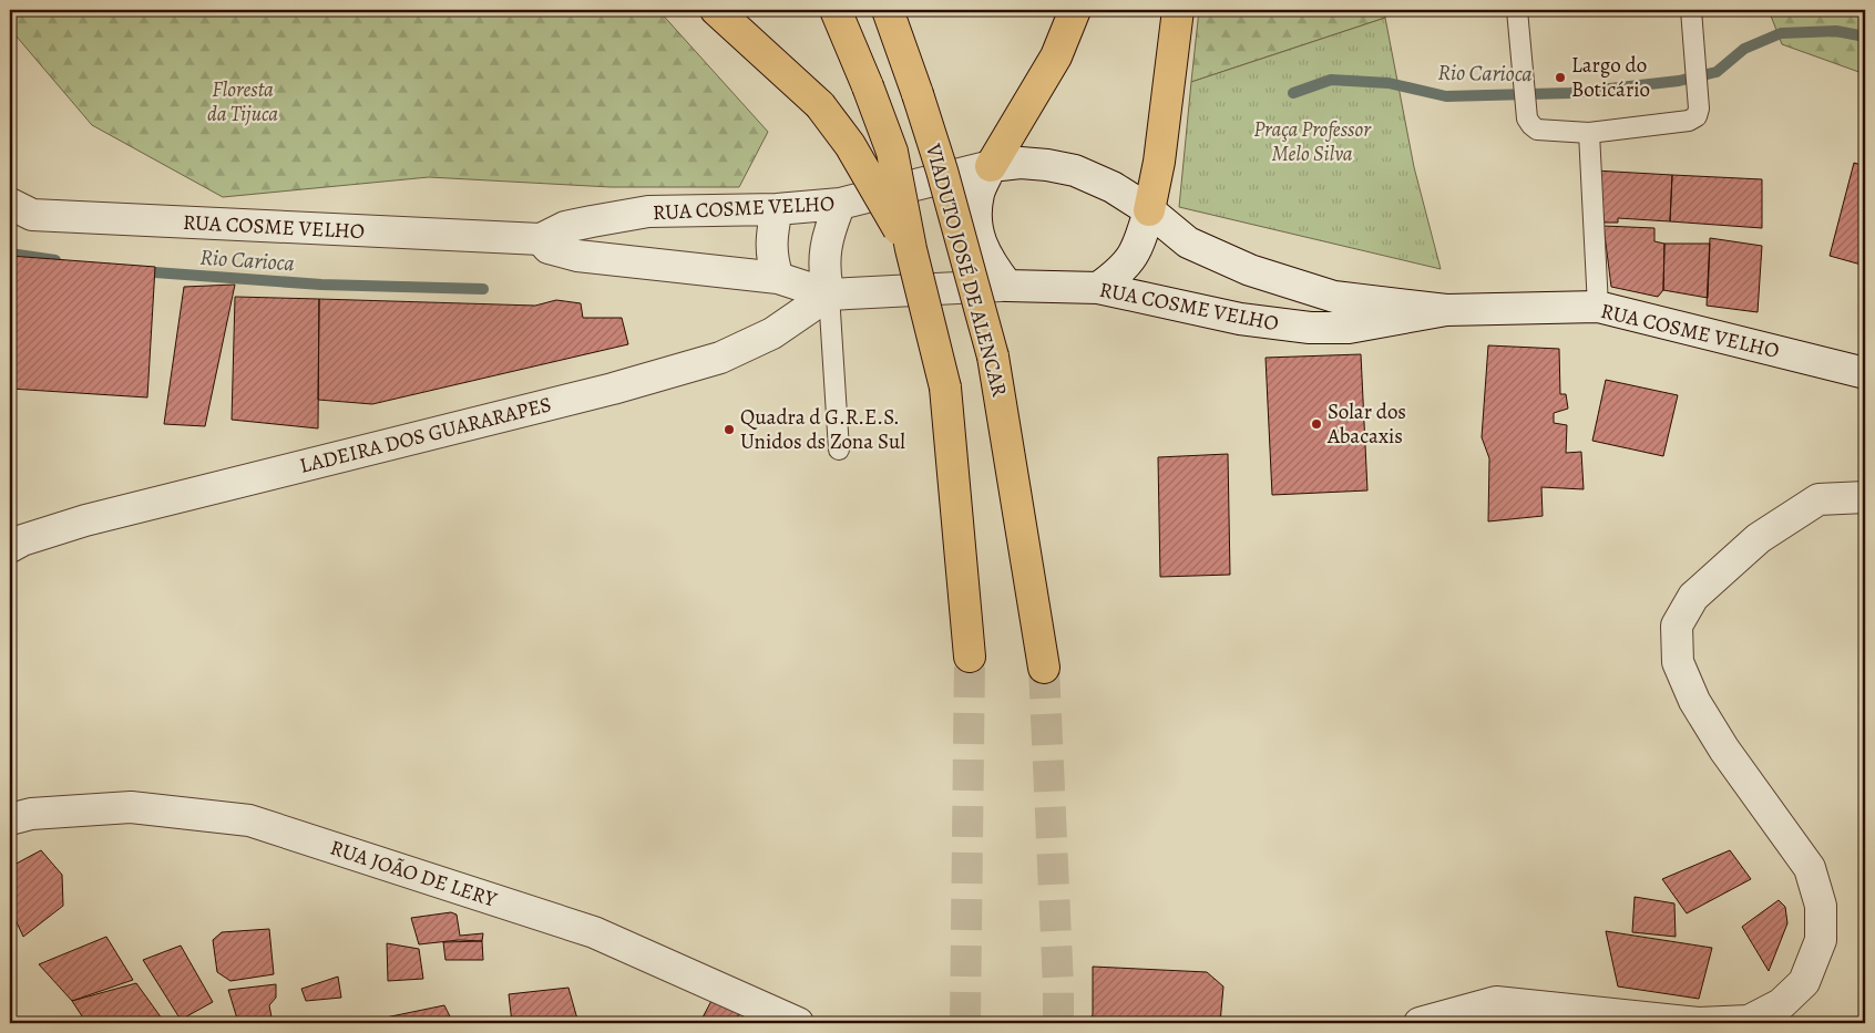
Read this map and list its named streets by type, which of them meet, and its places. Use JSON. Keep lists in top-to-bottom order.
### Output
{
  "streets": {
    "highway": ["VIADUTO JOSÉ DE ALENCAR"],
    "street": ["RUA COSME VELHO", "LADEIRA DOS GUARARAPES", "RUA JOÃO DE LERY"]
  },
  "crossings": [
    ["RUA COSME VELHO", "LADEIRA DOS GUARARAPES"]
  ],
  "water": ["Rio Carioca"],
  "parks": ["Floresta da Tijuca", "Praça Professor Melo Silva"],
  "places": ["Largo do Boticário", "Solar dos Abacaxis", "Quadra d G.R.E.S. Unidos ds Zona Sul"]
}
